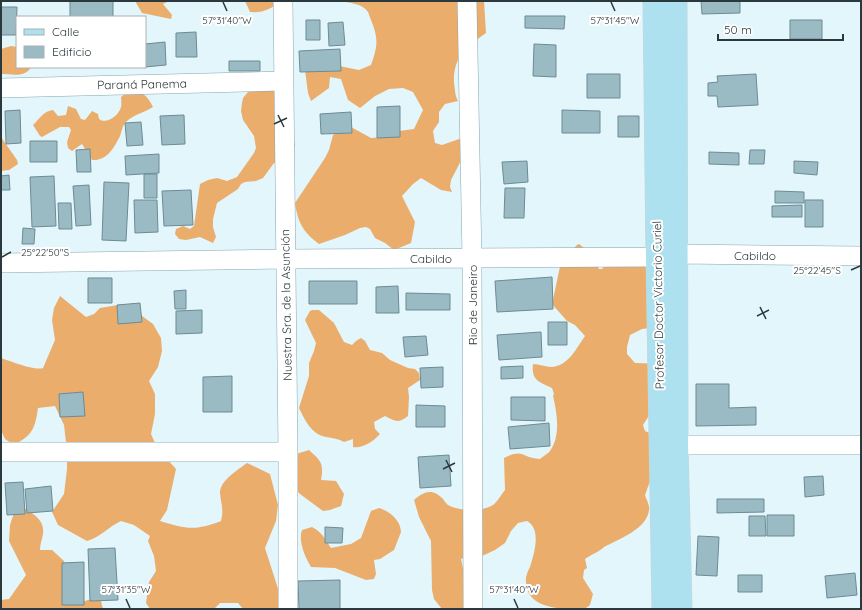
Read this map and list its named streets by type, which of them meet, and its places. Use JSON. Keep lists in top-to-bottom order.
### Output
{
  "streets": {
    "main road": ["Profesor Doctor Victorio Curiel"],
    "street": [
      "Paraná Panema",
      "Cabildo",
      "Nuestra Sra. de la Asunción",
      "Rio de Janeiro"
    ]
  },
  "crossings": [
    ["Paraná Panema", "Nuestra Sra. de la Asunción"],
    ["Cabildo", "Nuestra Sra. de la Asunción"],
    ["Cabildo", "Rio de Janeiro"],
    ["Cabildo", "Profesor Doctor Victorio Curiel"]
  ],
  "legend": ["Calle", "Edificio"],
  "scale_bar": "50 m",
  "coordinates": [
    "57°31'40\"W",
    "57°31'45\"W",
    "25°22'50\"S",
    "25°22'45\"S",
    "57°31'35\"W"
  ]
}
